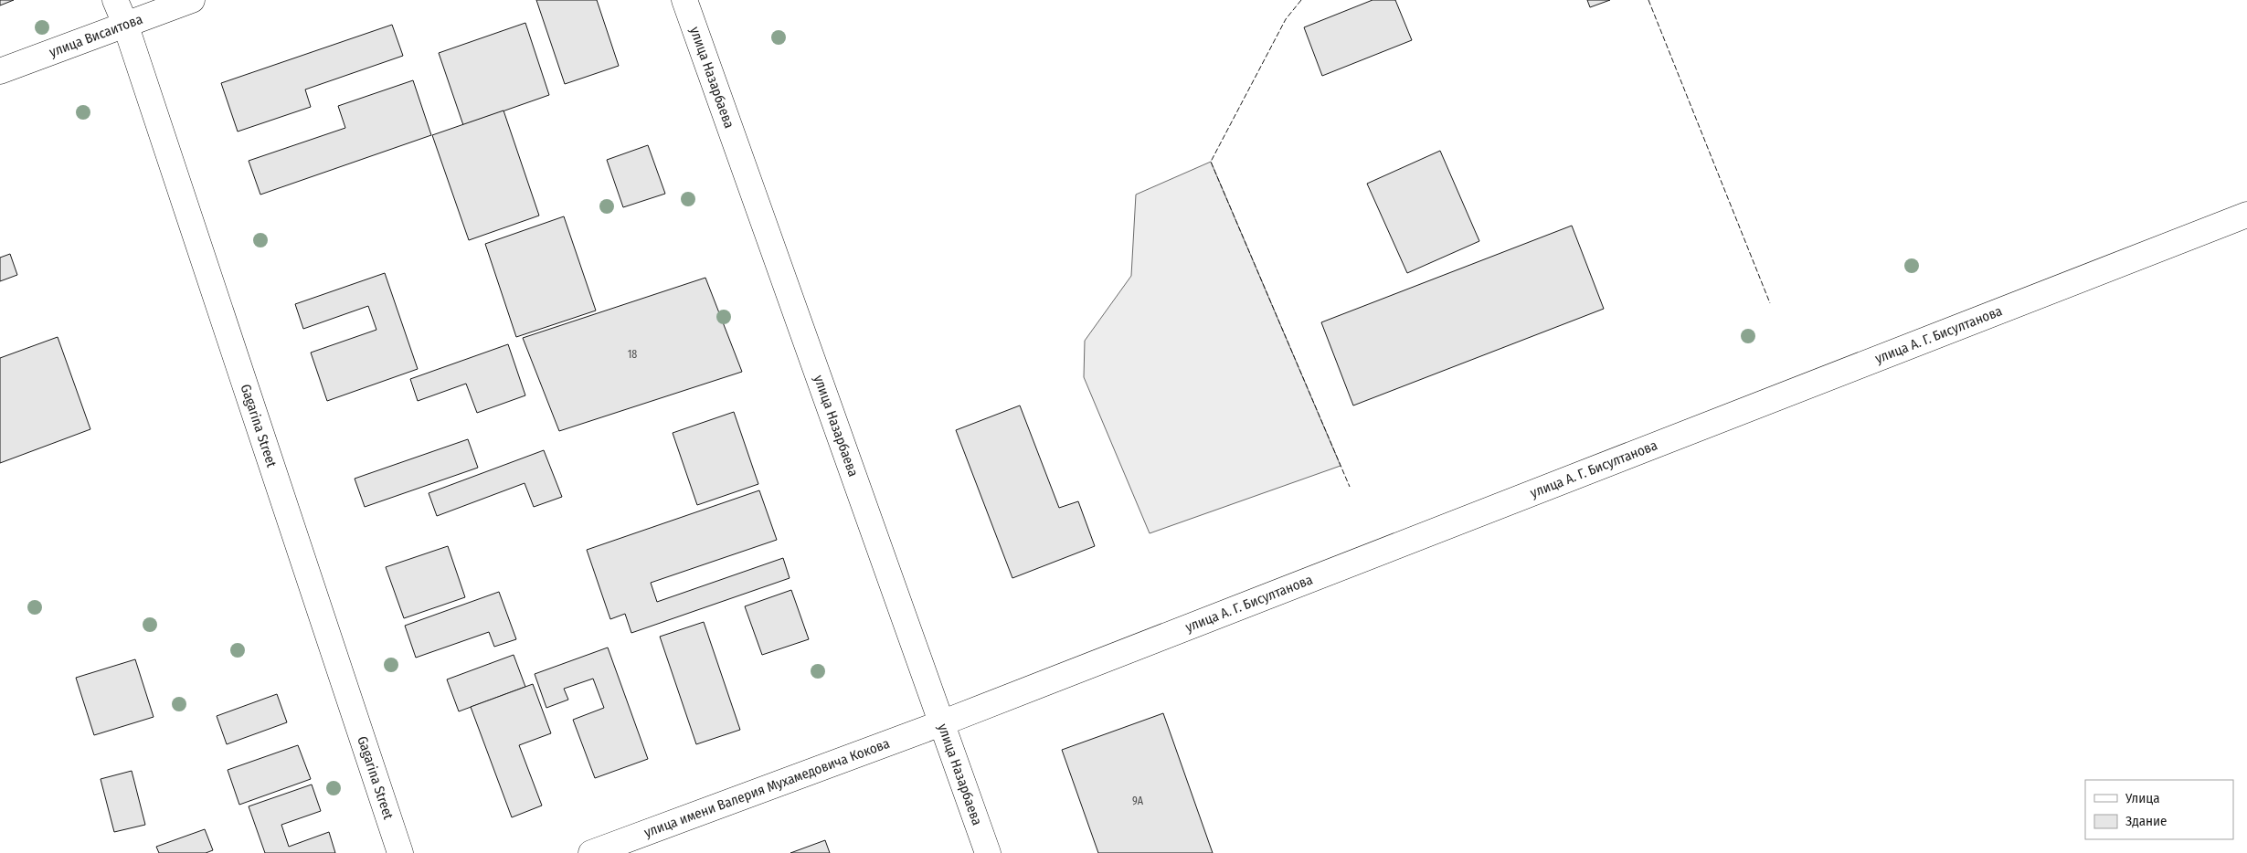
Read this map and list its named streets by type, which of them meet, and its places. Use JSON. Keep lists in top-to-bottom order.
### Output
{
  "streets": {
    "street": [
      "улица Висаитова",
      "улица Назарбаева",
      "улица А. Г. Бисултанова",
      "Gagarina Street",
      "улица имени Валерия Мухамедовича Кокова"
    ]
  },
  "crossings": [
    ["улица Висаитова", "Gagarina Street"],
    ["улица Назарбаева", "улица А. Г. Бисултанова"],
    ["улица Назарбаева", "улица имени Валерия Мухамедовича Кокова"],
    ["улица А. Г. Бисултанова", "улица имени Валерия Мухамедовича Кокова"]
  ],
  "house_numbers": ["18", "9А"],
  "legend": ["Улица", "Здание"]
}
